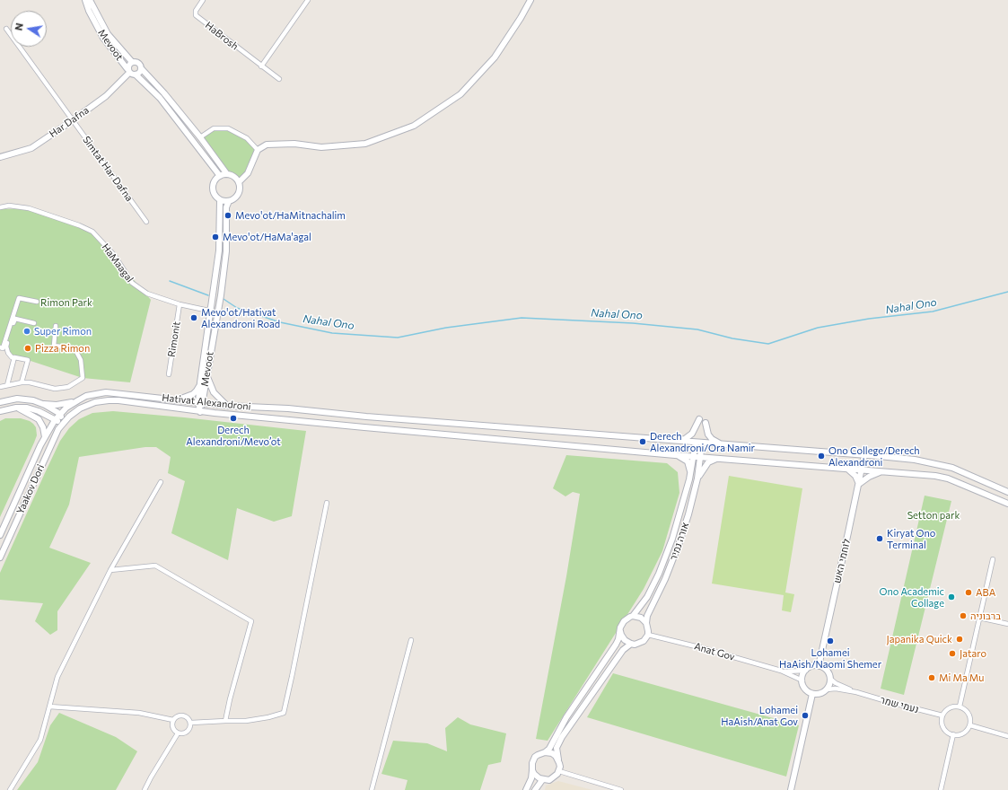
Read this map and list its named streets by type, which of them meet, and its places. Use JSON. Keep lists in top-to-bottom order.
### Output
{
  "streets": {
    "street": [
      "HaBrosh",
      "Mevoot",
      "Har Dafna",
      "Simtat Har Dafna",
      "HaMaagal",
      "Rimonit",
      "Hativat Alexandroni",
      "Yaakov Dori",
      "אורה נמיר",
      "לוחמי האש",
      "Anat Gov",
      "נעמי שמר"
    ]
  },
  "crossings": [
    ["Mevoot", "Har Dafna"],
    ["Mevoot", "HaMaagal"],
    ["Mevoot", "Hativat Alexandroni"],
    ["Har Dafna", "Simtat Har Dafna"],
    ["HaMaagal", "Rimonit"],
    ["Hativat Alexandroni", "Yaakov Dori"],
    ["Hativat Alexandroni", "אורה נמיר"],
    ["Hativat Alexandroni", "לוחמי האש"],
    ["אורה נמיר", "Anat Gov"],
    ["לוחמי האש", "Anat Gov"],
    ["לוחמי האש", "נעמי שמר"],
    ["Anat Gov", "נעמי שמר"]
  ],
  "water": ["Nahal Ono"],
  "parks": ["Rimon Park", "Setton park"],
  "places": [
    "Mevo'ot/HaMitnachalim",
    "Mevo'ot/HaMa'agal",
    "Mevo'ot/Hativat Alexandroni Road",
    "Super Rimon",
    "Pizza Rimon",
    "Derech Alexandroni/Mevo’ot",
    "Derech Alexandroni/Ora Namir",
    "Ono College/Derech Alexandroni",
    "Kiryat Ono Terminal",
    "ABA",
    "Ono Academic Collage",
    "ברבוניה",
    "Japanika Quick",
    "Lohamei HaAish/Naomi Shemer",
    "Jataro",
    "Mi Ma Mu",
    "Lohamei HaAish/Anat Gov"
  ],
  "north": "left"
}
